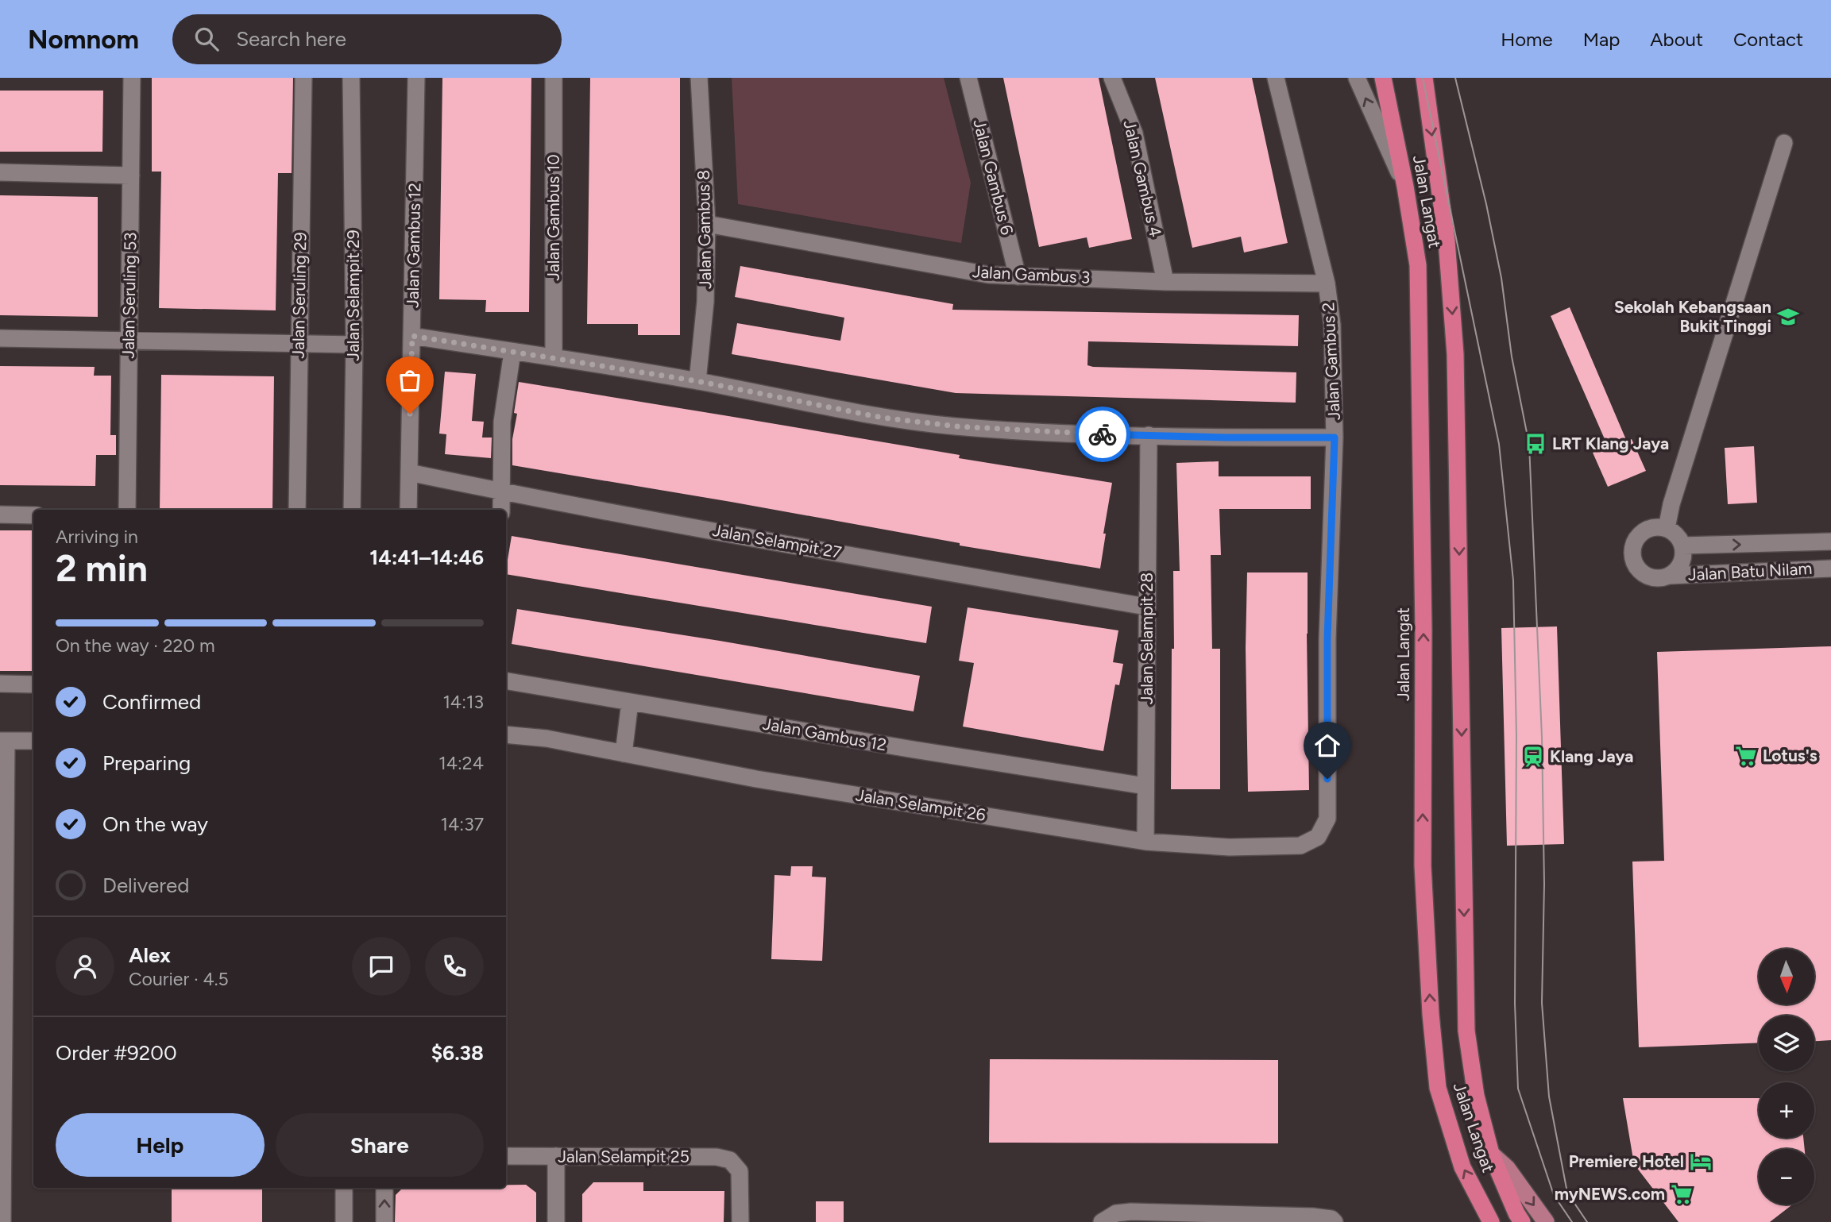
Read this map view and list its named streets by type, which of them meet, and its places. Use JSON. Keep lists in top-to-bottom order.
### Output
{
  "streets": {
    "highway": ["Jalan Langat"],
    "street": [
      "Jalan Gambus 6",
      "Jalan Gambus 4",
      "Jalan Gambus 10",
      "Jalan Gambus 8",
      "Jalan Gambus 12",
      "Jalan Gambus 3",
      "Jalan Seruling 53",
      "Jalan Seruling 29",
      "Jalan Selampit 29",
      "Jalan Gambus 2",
      "Jalan Selampit 27",
      "Jalan Batu Nilam",
      "Jalan Selampit 28",
      "Jalan Selampit 26",
      "Jalan Selampit 25"
    ]
  },
  "crossings": [
    ["Jalan Gambus 6", "Jalan Gambus 3"],
    ["Jalan Gambus 4", "Jalan Gambus 3"],
    ["Jalan Gambus 8", "Jalan Gambus 3"],
    ["Jalan Gambus 12", "Jalan Selampit 27"],
    ["Jalan Gambus 12", "Jalan Selampit 28"],
    ["Jalan Gambus 3", "Jalan Gambus 2"],
    ["Jalan Gambus 2", "Jalan Selampit 26"],
    ["Jalan Selampit 27", "Jalan Selampit 28"],
    ["Jalan Selampit 28", "Jalan Selampit 26"]
  ],
  "places": {
    "school or university": ["Sekolah Kebangsaan Bukit Tinggi"],
    "bus stop": ["LRT Klang Jaya"],
    "supermarket": ["Lotus's", "myNEWS.com"],
    "station": ["Klang Jaya"],
    "hotel": ["Premiere Hotel"]
  },
  "north": "bottom",
  "page": {
    "header": "Nomnom",
    "search": "Search here",
    "nav": [
      "Home",
      "Map",
      "About",
      "Contact"
    ],
    "heading": ["2 min", "Arriving in", "14:41–14:46"],
    "panel": [
      "Alex",
      "Courier · 4.5",
      "Order #9200",
      "$6.38"
    ],
    "bar": "On the way · 220 m",
    "list": [
      ["Confirmed", "14:13"],
      ["Preparing", "14:24"],
      ["On the way", "14:37"],
      "Delivered"
    ],
    "map_buttons": ["+", "−"],
    "buttons": ["Help", "Share"]
  }
}
